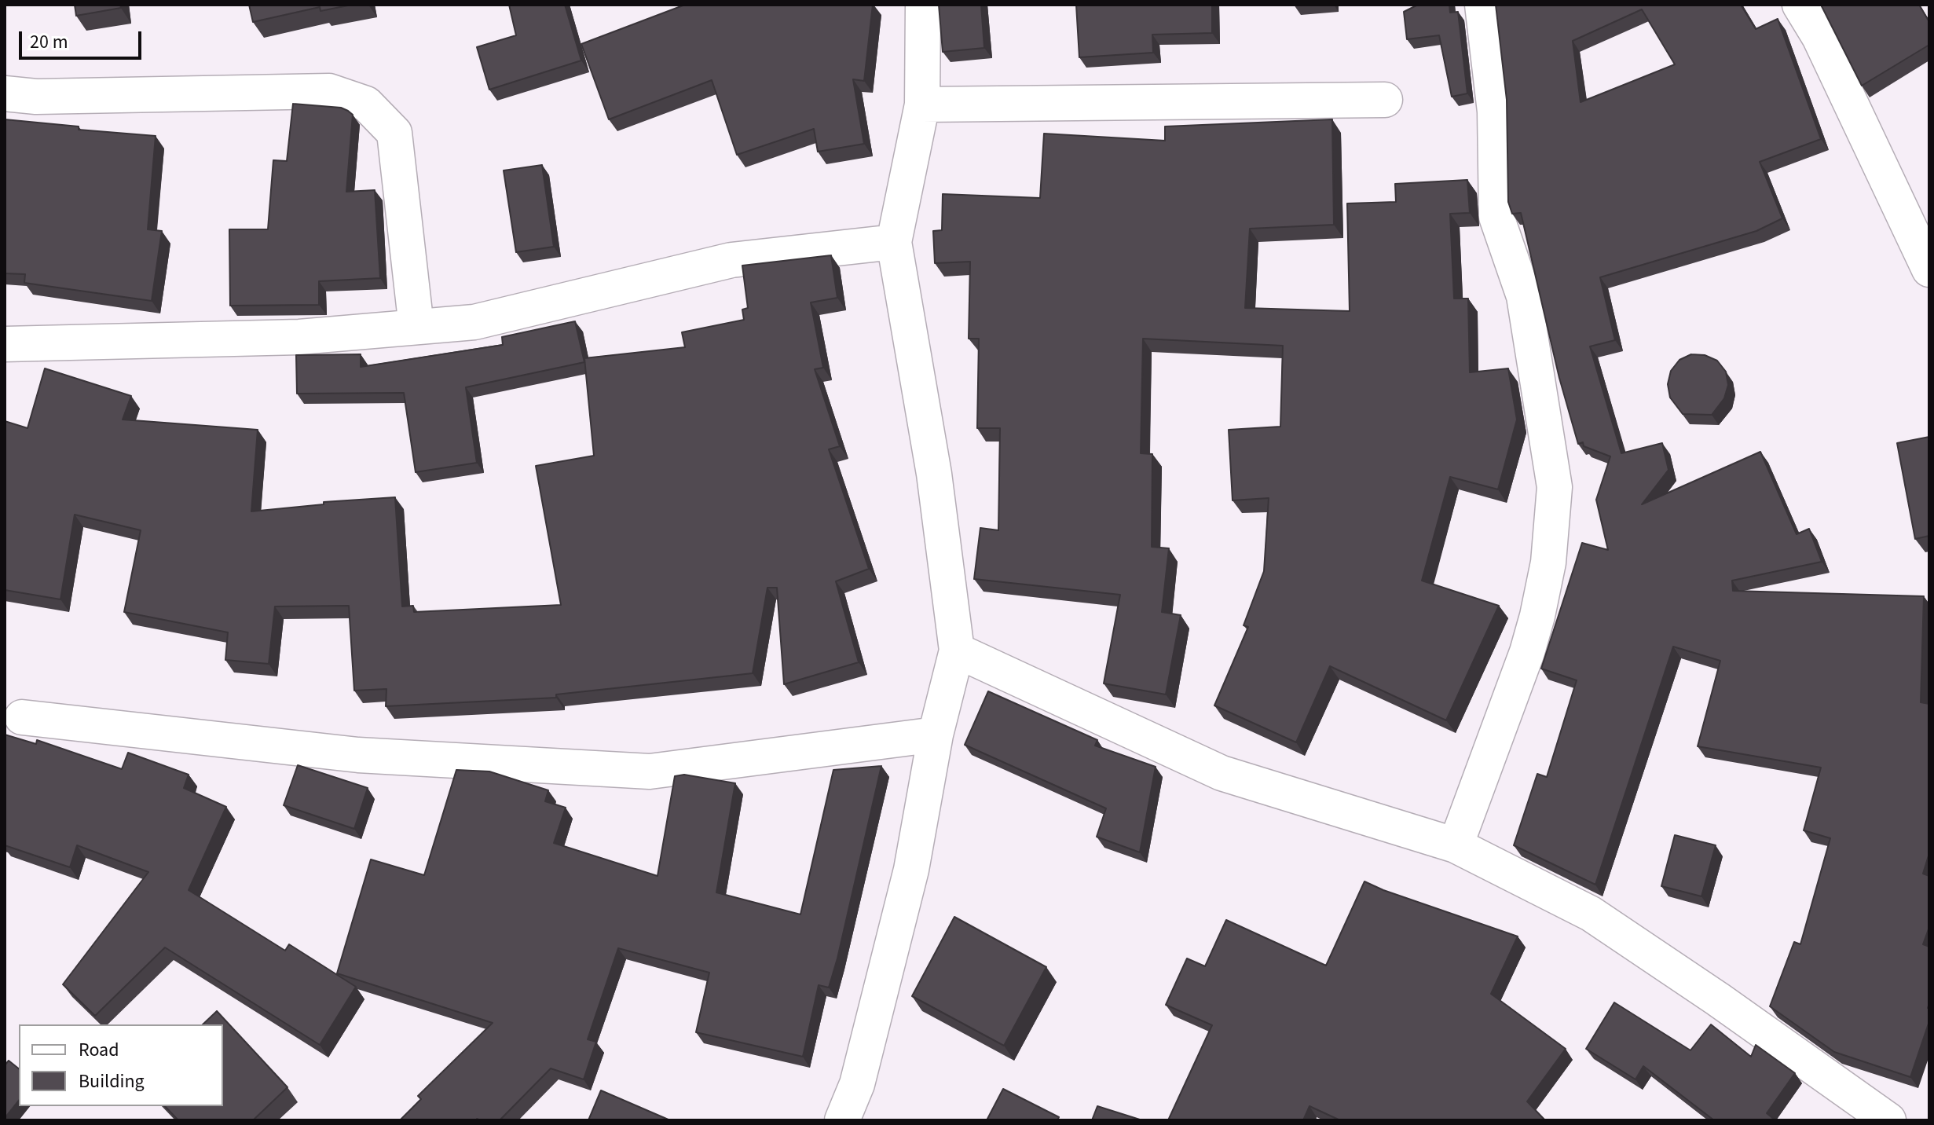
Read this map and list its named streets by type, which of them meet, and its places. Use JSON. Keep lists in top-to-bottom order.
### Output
{
  "legend": ["Road", "Building"],
  "scale_bar": "20 m"
}
